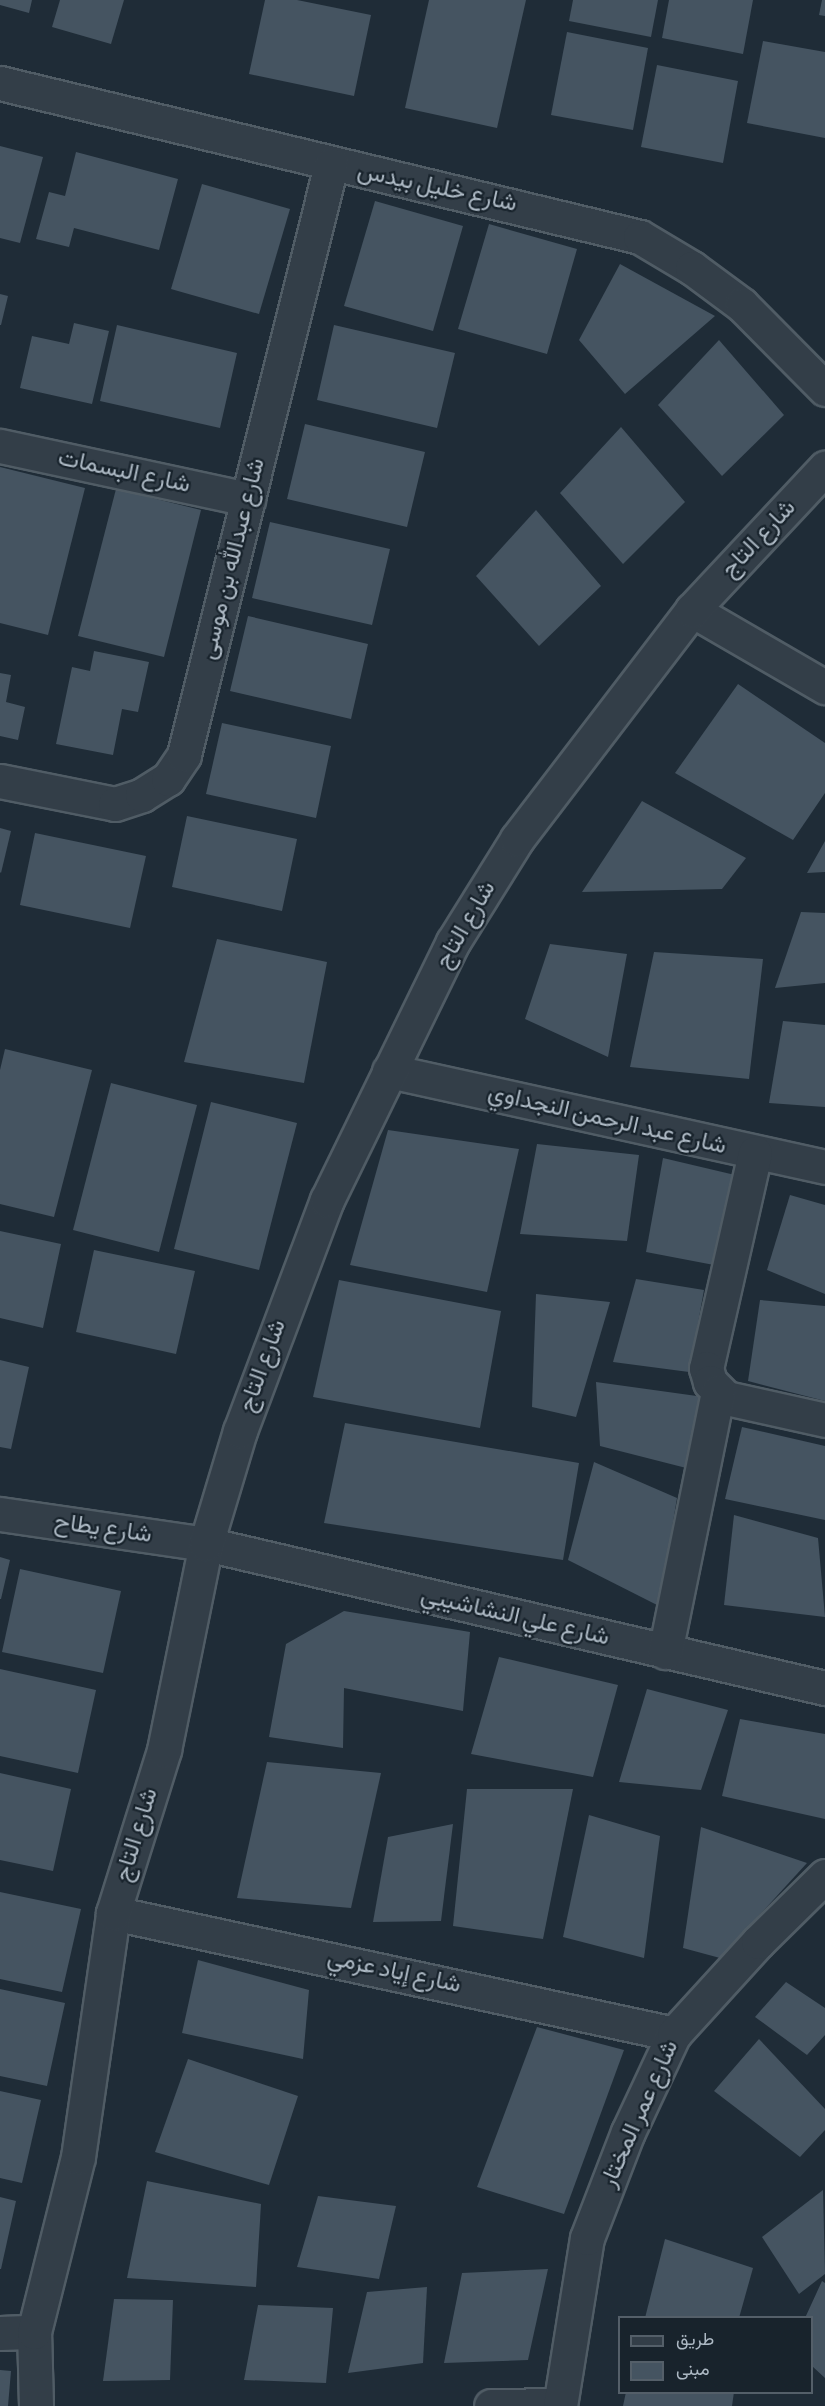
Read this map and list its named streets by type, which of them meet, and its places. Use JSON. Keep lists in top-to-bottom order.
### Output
{
  "streets": {
    "street": [
      "شارع خليل بيدس",
      "شارع البسمات",
      "شارع التاج",
      "شارع عبدالله بن موسى",
      "شارع عبد الرحمن النجداوي",
      "شارع يطاح",
      "شارع علي النشاشيبي",
      "شارع إياد عزمي",
      "شارع عمر المختار"
    ]
  },
  "crossings": [
    ["شارع خليل بيدس", "شارع عبدالله بن موسى"],
    ["شارع البسمات", "شارع عبدالله بن موسى"],
    ["شارع التاج", "شارع عبد الرحمن النجداوي"],
    ["شارع التاج", "شارع يطاح"],
    ["شارع التاج", "شارع علي النشاشيبي"],
    ["شارع التاج", "شارع إياد عزمي"],
    ["شارع يطاح", "شارع علي النشاشيبي"],
    ["شارع إياد عزمي", "شارع عمر المختار"]
  ],
  "legend": ["طريق", "مبنى"]
}
